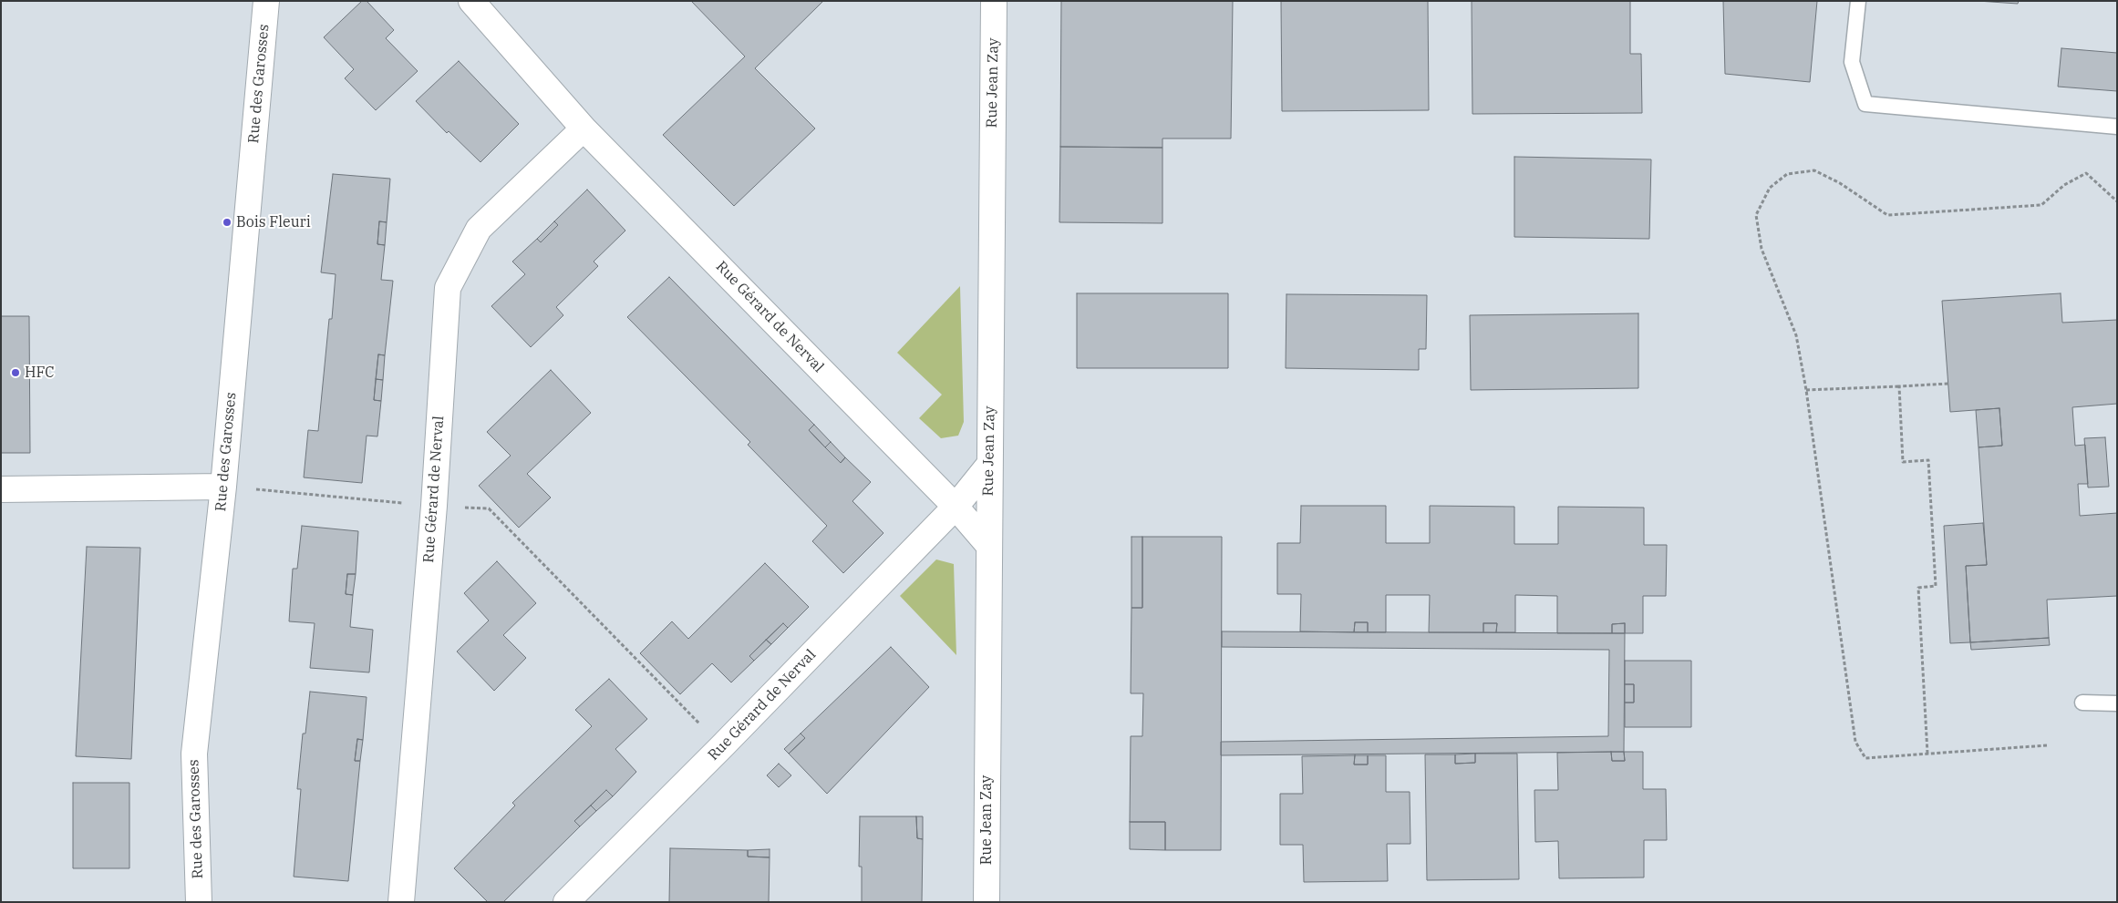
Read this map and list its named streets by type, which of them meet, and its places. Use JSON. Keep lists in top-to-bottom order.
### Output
{
  "streets": {
    "street": ["Rue Jean Zay", "Rue des Garosses", "Rue Gérard de Nerval"]
  },
  "crossings": [
    ["Rue Jean Zay", "Rue Gérard de Nerval"]
  ],
  "places": ["Bois Fleuri", "HFC"]
}
